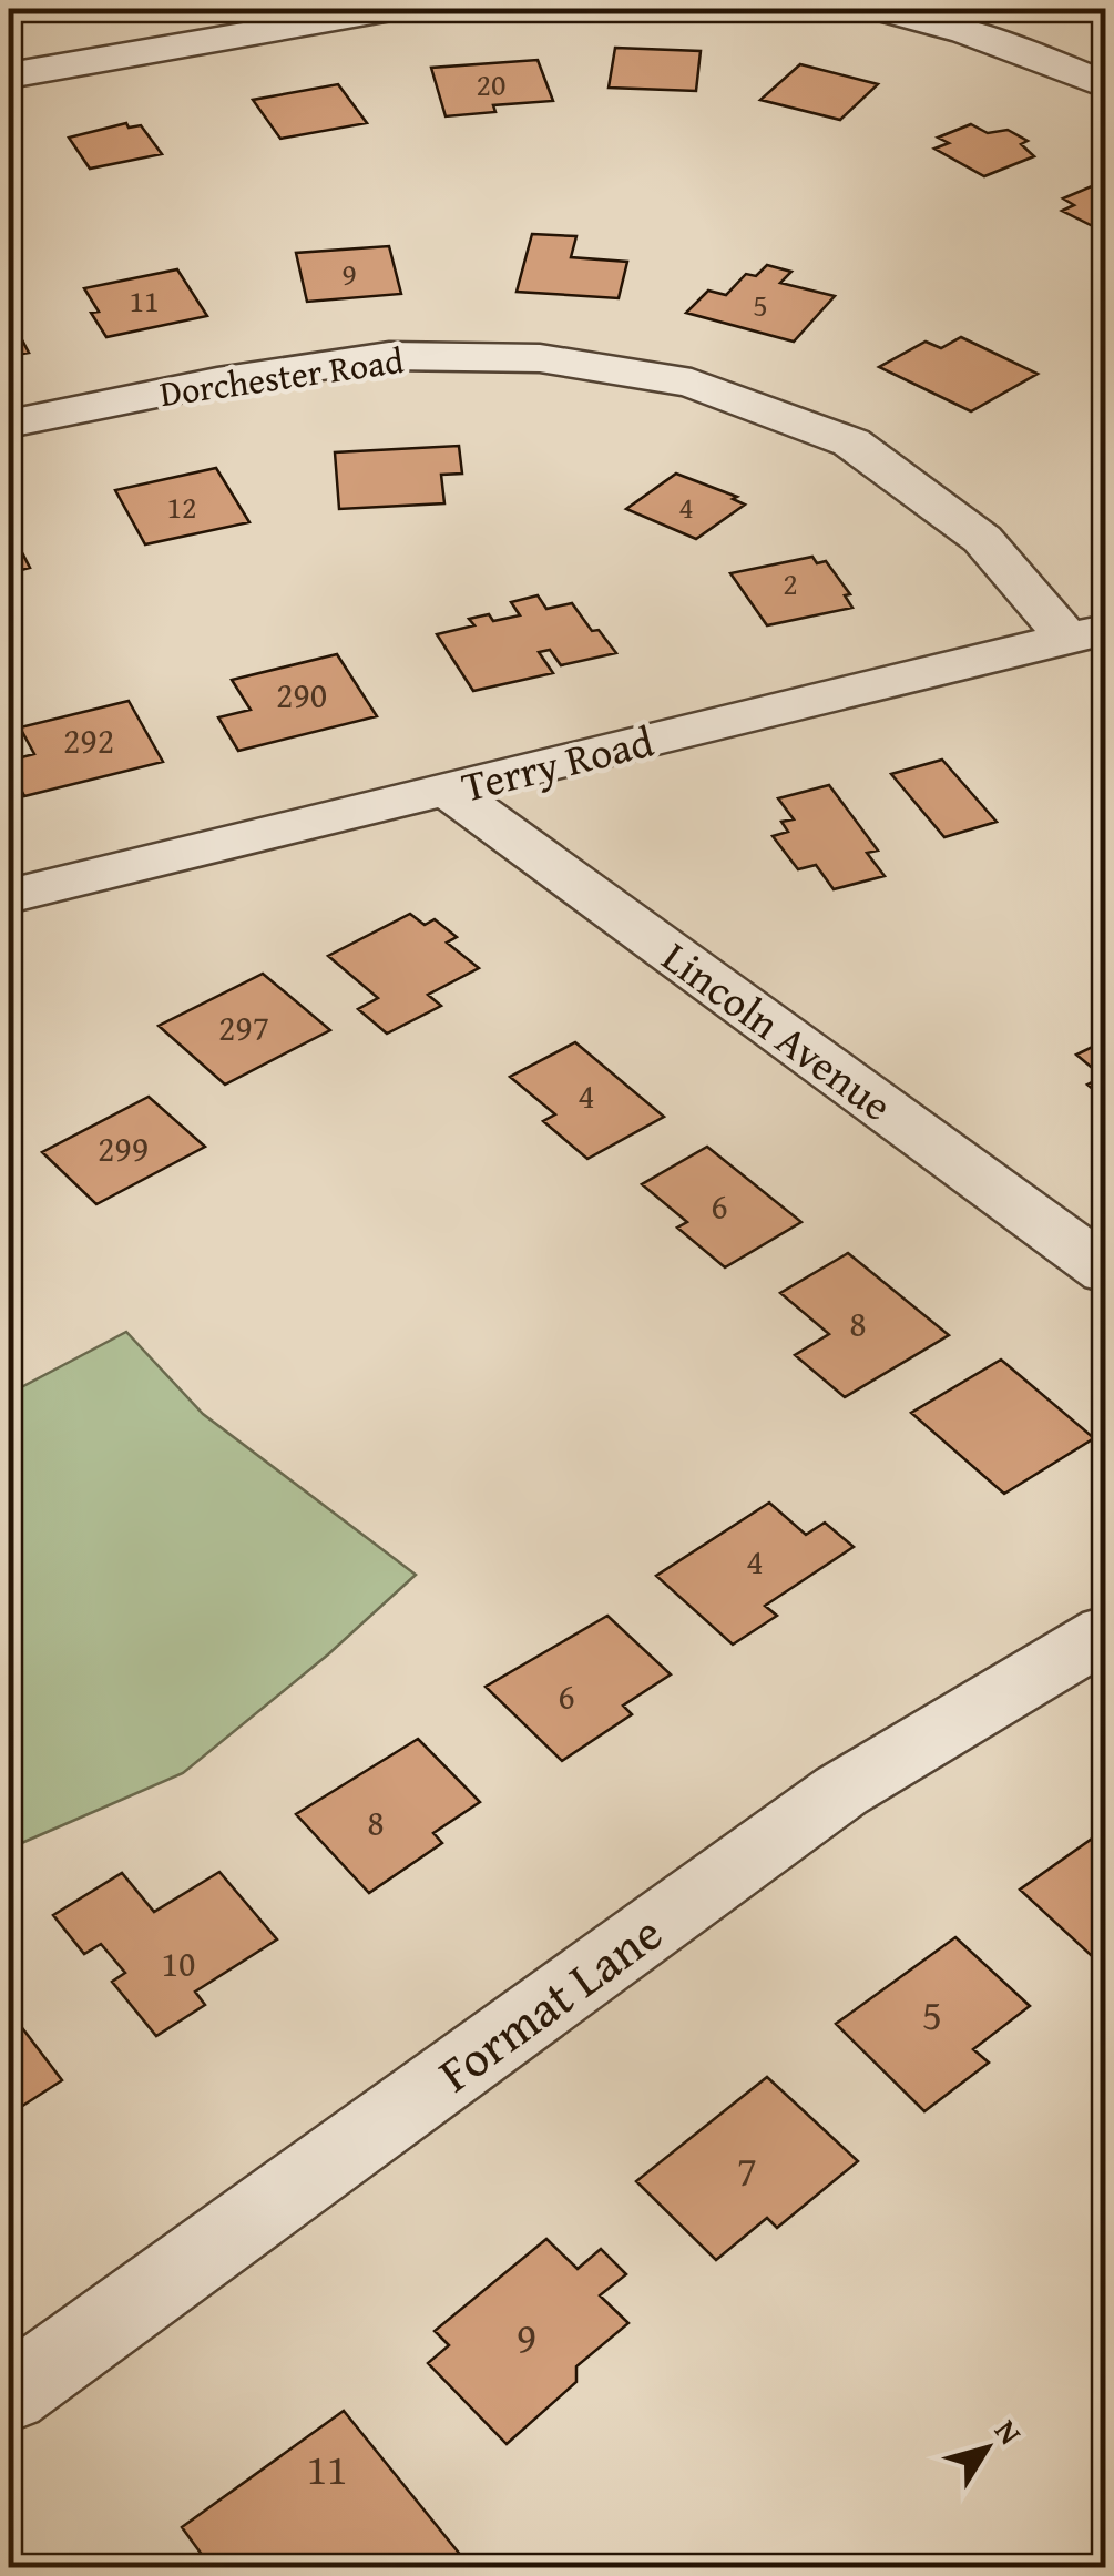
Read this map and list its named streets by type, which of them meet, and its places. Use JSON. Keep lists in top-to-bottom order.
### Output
{
  "streets": {
    "street": [
      "Dorchester Road",
      "Terry Road",
      "Lincoln Avenue",
      "Format Lane"
    ]
  },
  "crossings": [
    ["Dorchester Road", "Terry Road"],
    ["Terry Road", "Lincoln Avenue"]
  ],
  "house_numbers": [
    "20",
    "9",
    "11",
    "5",
    "12",
    "4",
    "2",
    "290",
    "292",
    "297",
    "4",
    "299",
    "6",
    "8",
    "4",
    "6",
    "8",
    "10",
    "5",
    "7",
    "9",
    "11"
  ],
  "north": "top right"
}
